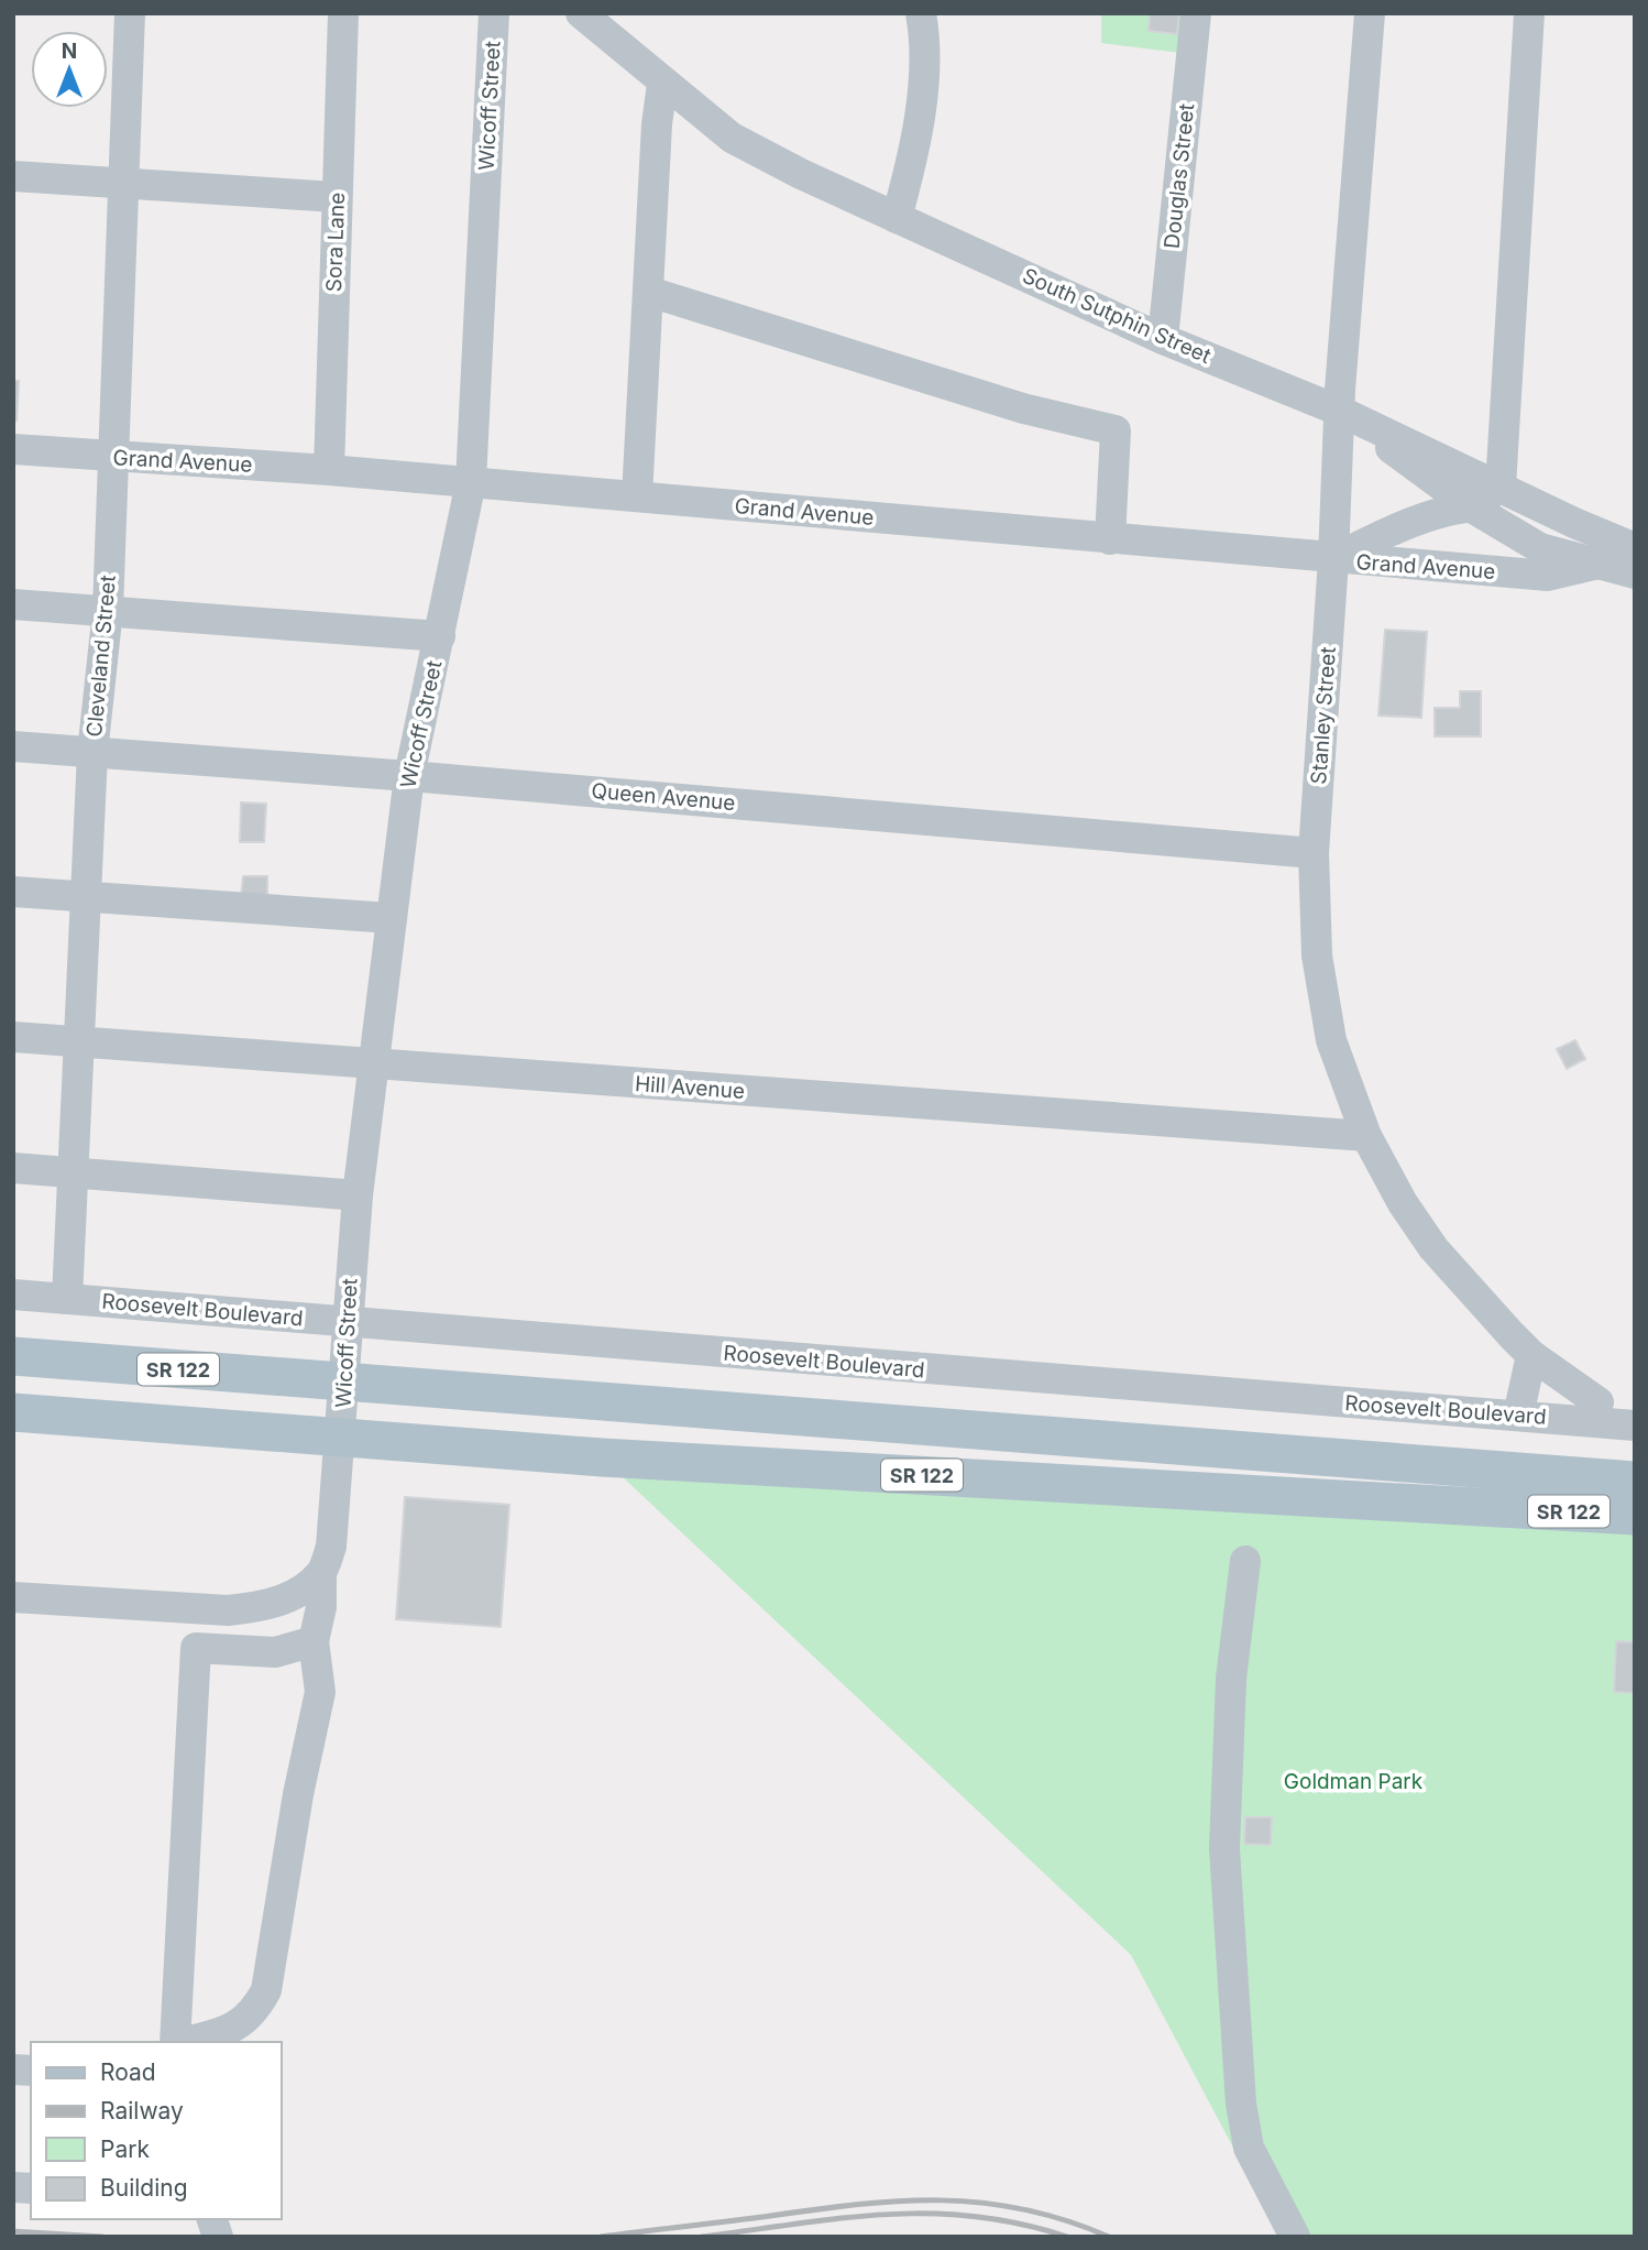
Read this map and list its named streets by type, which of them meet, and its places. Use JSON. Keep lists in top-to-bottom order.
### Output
{
  "streets": {
    "main road": ["SR 122"],
    "street": [
      "Wicoff Street",
      "Douglas Street",
      "Sora Lane",
      "South Sutphin Street",
      "Grand Avenue",
      "Cleveland Street",
      "Stanley Street",
      "Queen Avenue",
      "Hill Avenue",
      "Roosevelt Boulevard"
    ]
  },
  "crossings": [
    ["Wicoff Street", "Grand Avenue"],
    ["Wicoff Street", "Queen Avenue"],
    ["Wicoff Street", "Hill Avenue"],
    ["Wicoff Street", "Roosevelt Boulevard"],
    ["Wicoff Street", "SR 122"],
    ["Douglas Street", "South Sutphin Street"],
    ["Sora Lane", "Grand Avenue"],
    ["South Sutphin Street", "Grand Avenue"],
    ["South Sutphin Street", "Stanley Street"],
    ["Grand Avenue", "Cleveland Street"],
    ["Grand Avenue", "Stanley Street"],
    ["Cleveland Street", "Queen Avenue"],
    ["Cleveland Street", "Hill Avenue"],
    ["Cleveland Street", "Roosevelt Boulevard"],
    ["Stanley Street", "Queen Avenue"],
    ["Stanley Street", "Hill Avenue"]
  ],
  "parks": ["Goldman Park"],
  "legend": [
    "Road",
    "Railway",
    "Park",
    "Building"
  ],
  "north": "top"
}
